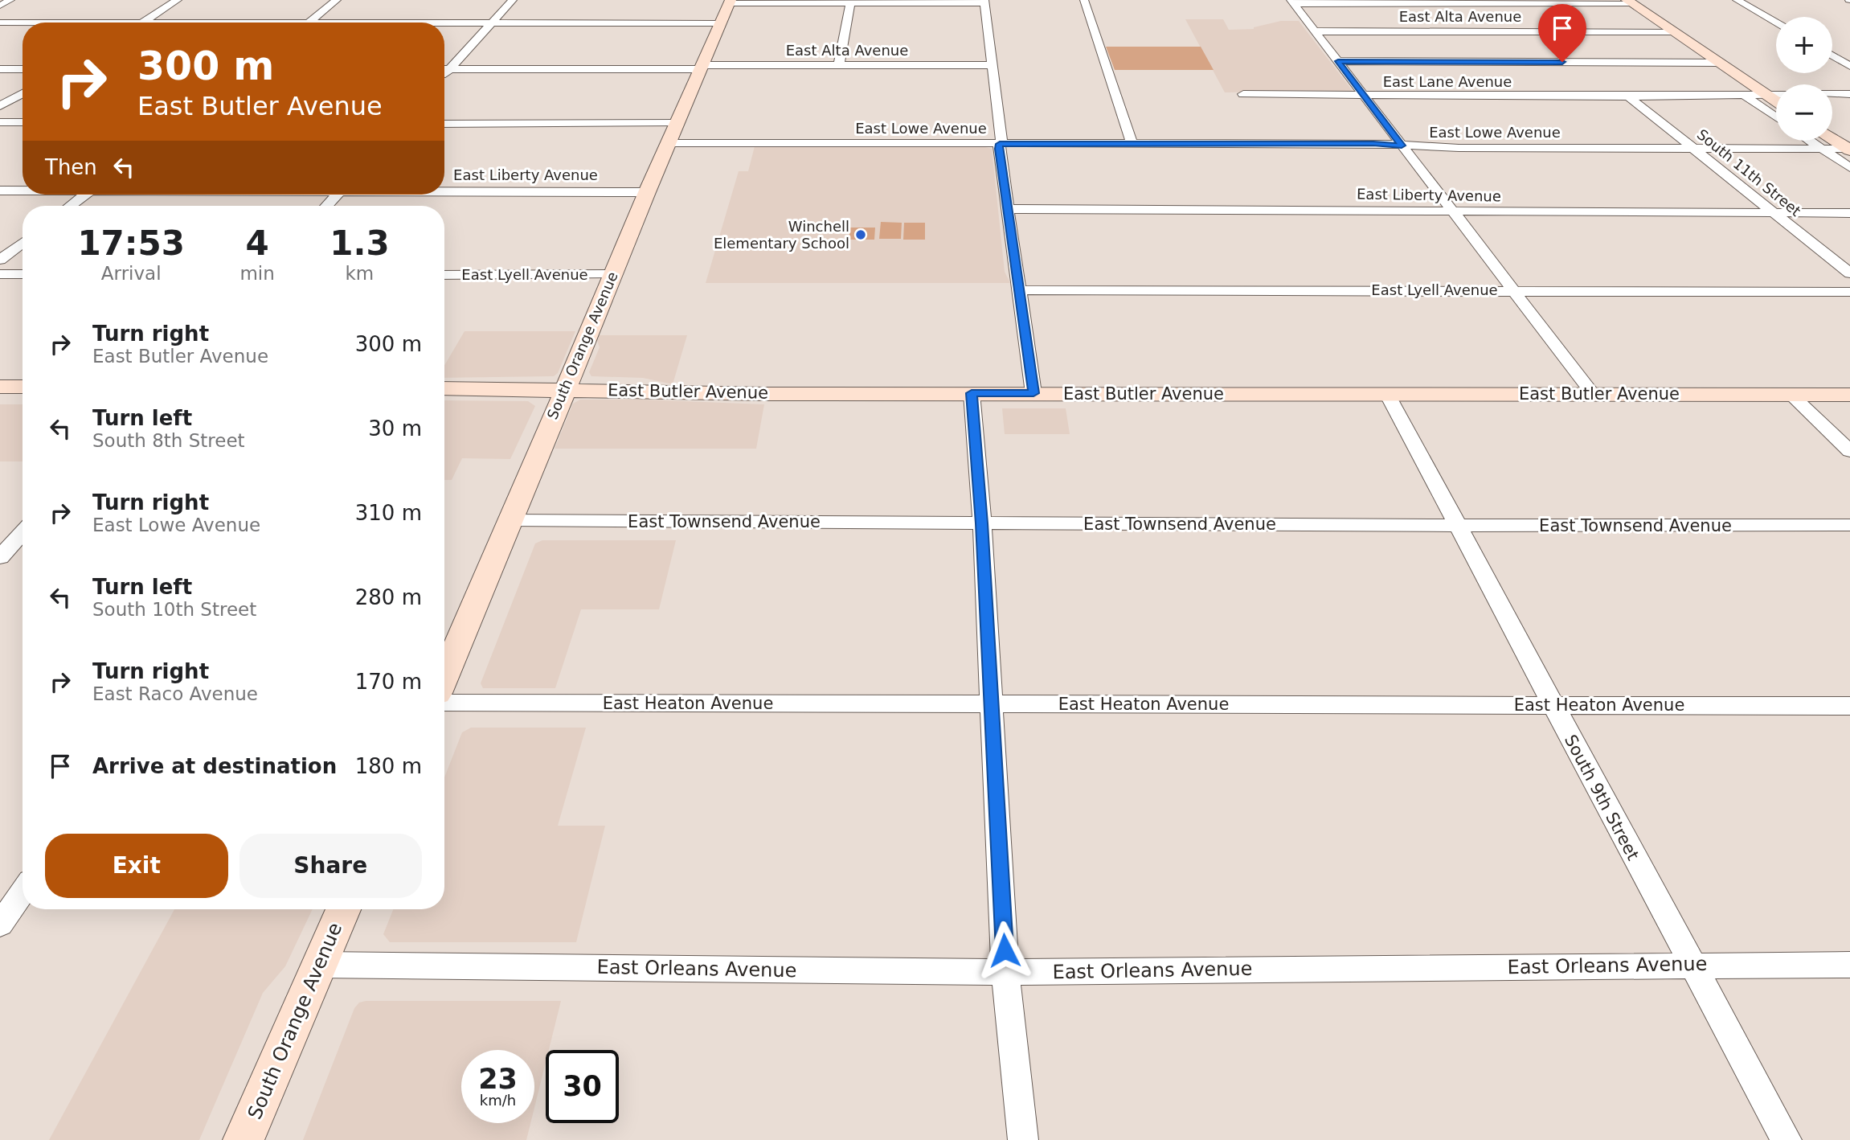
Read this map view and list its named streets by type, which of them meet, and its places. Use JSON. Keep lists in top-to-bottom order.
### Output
{
  "streets": {
    "street": [
      "East Alta Avenue",
      "East Lane Avenue",
      "East Lowe Avenue",
      "South 11th Street",
      "East Liberty Avenue",
      "East Lyell Avenue",
      "South Orange Avenue",
      "East Butler Avenue",
      "East Townsend Avenue",
      "East Heaton Avenue",
      "South 9th Street",
      "East Orleans Avenue"
    ]
  },
  "crossings": [
    ["East Alta Avenue", "South Orange Avenue"],
    ["East Lane Avenue", "South 11th Street"],
    ["East Lowe Avenue", "South 11th Street"],
    ["East Lowe Avenue", "South Orange Avenue"],
    ["South 11th Street", "East Liberty Avenue"],
    ["East Liberty Avenue", "South Orange Avenue"],
    ["East Lyell Avenue", "South Orange Avenue"],
    ["South Orange Avenue", "East Butler Avenue"],
    ["South Orange Avenue", "East Townsend Avenue"],
    ["South Orange Avenue", "East Orleans Avenue"],
    ["East Butler Avenue", "South 9th Street"],
    ["East Townsend Avenue", "South 9th Street"],
    ["East Heaton Avenue", "South 9th Street"],
    ["South 9th Street", "East Orleans Avenue"]
  ],
  "places": ["Winchell Elementary School"],
  "page": {
    "map_buttons": ["+", "−"],
    "turn": ["300 m", "East Butler Avenue"],
    "then": "Then",
    "eta": [
      "17:53",
      "Arrival",
      "4",
      "min",
      "1.3",
      "km"
    ],
    "list": [
      {
        "name": "Turn right",
        "note": "East Butler Avenue",
        "value": "300 m"
      },
      {
        "name": "Turn left",
        "note": "South 8th Street",
        "value": "30 m"
      },
      {
        "name": "Turn right",
        "note": "East Lowe Avenue",
        "value": "310 m"
      },
      {
        "name": "Turn left",
        "note": "South 10th Street",
        "value": "280 m"
      },
      {
        "name": "Turn right",
        "note": "East Raco Avenue",
        "value": "170 m"
      },
      {
        "name": "Arrive at destination",
        "value": "180 m"
      }
    ],
    "buttons": ["Exit", "Share"],
    "speed": "23 km/h",
    "limit": "30"
  }
}
